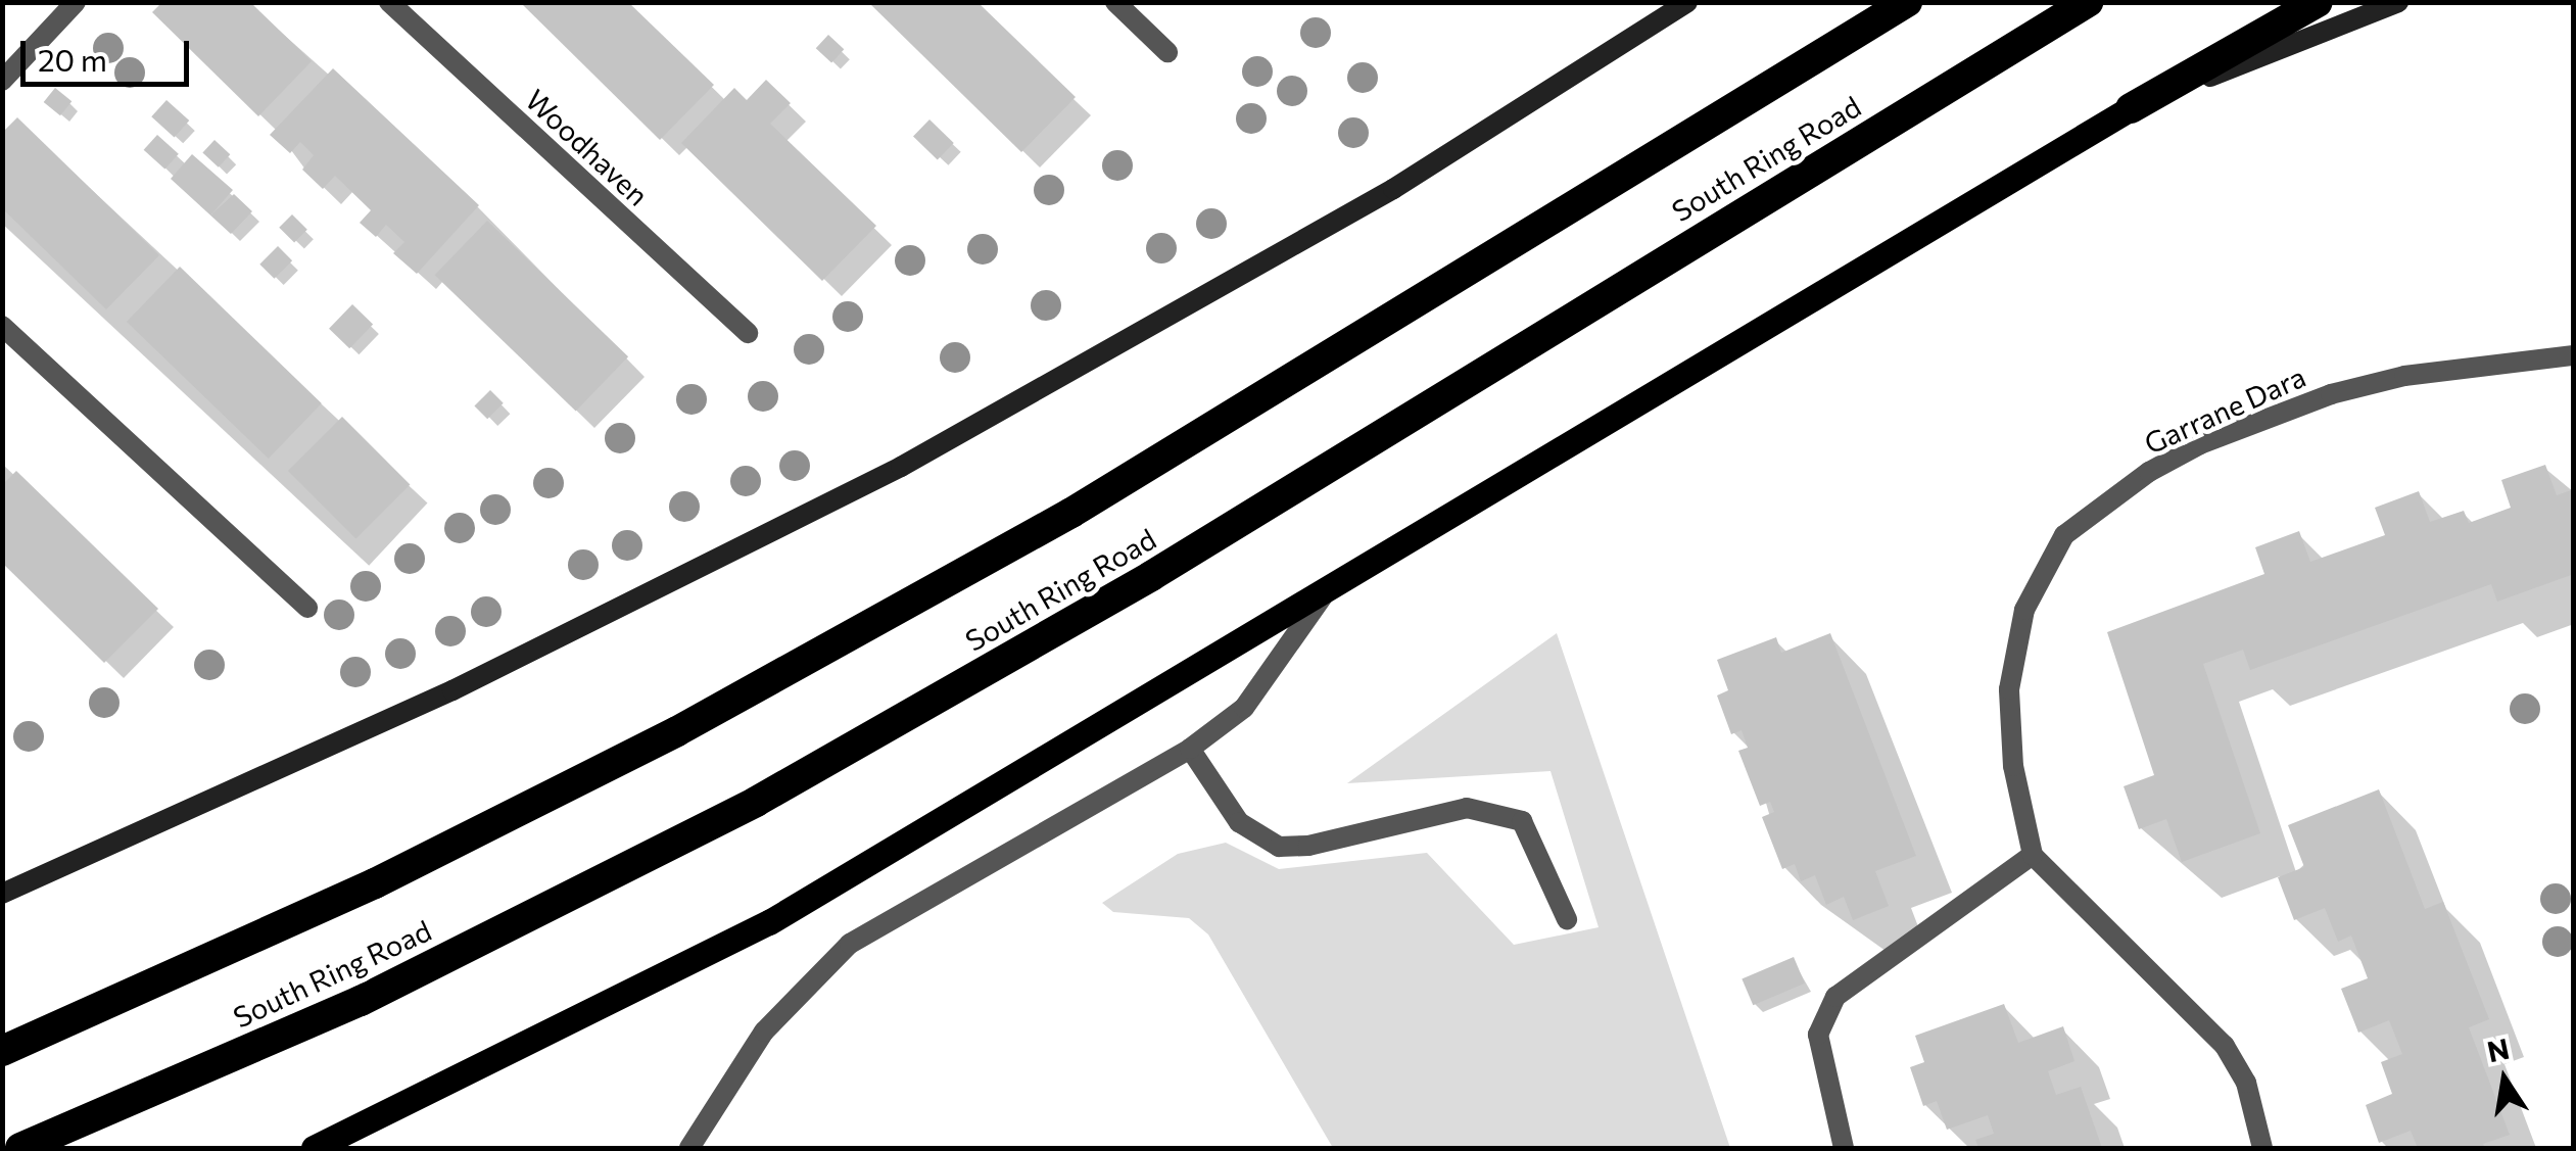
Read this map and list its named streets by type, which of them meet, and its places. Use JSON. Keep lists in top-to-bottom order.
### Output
{
  "streets": {
    "highway": ["South Ring Road"],
    "street": ["Woodhaven", "Garrane Dara"]
  },
  "scale_bar": "20 m",
  "north": "top"
}
